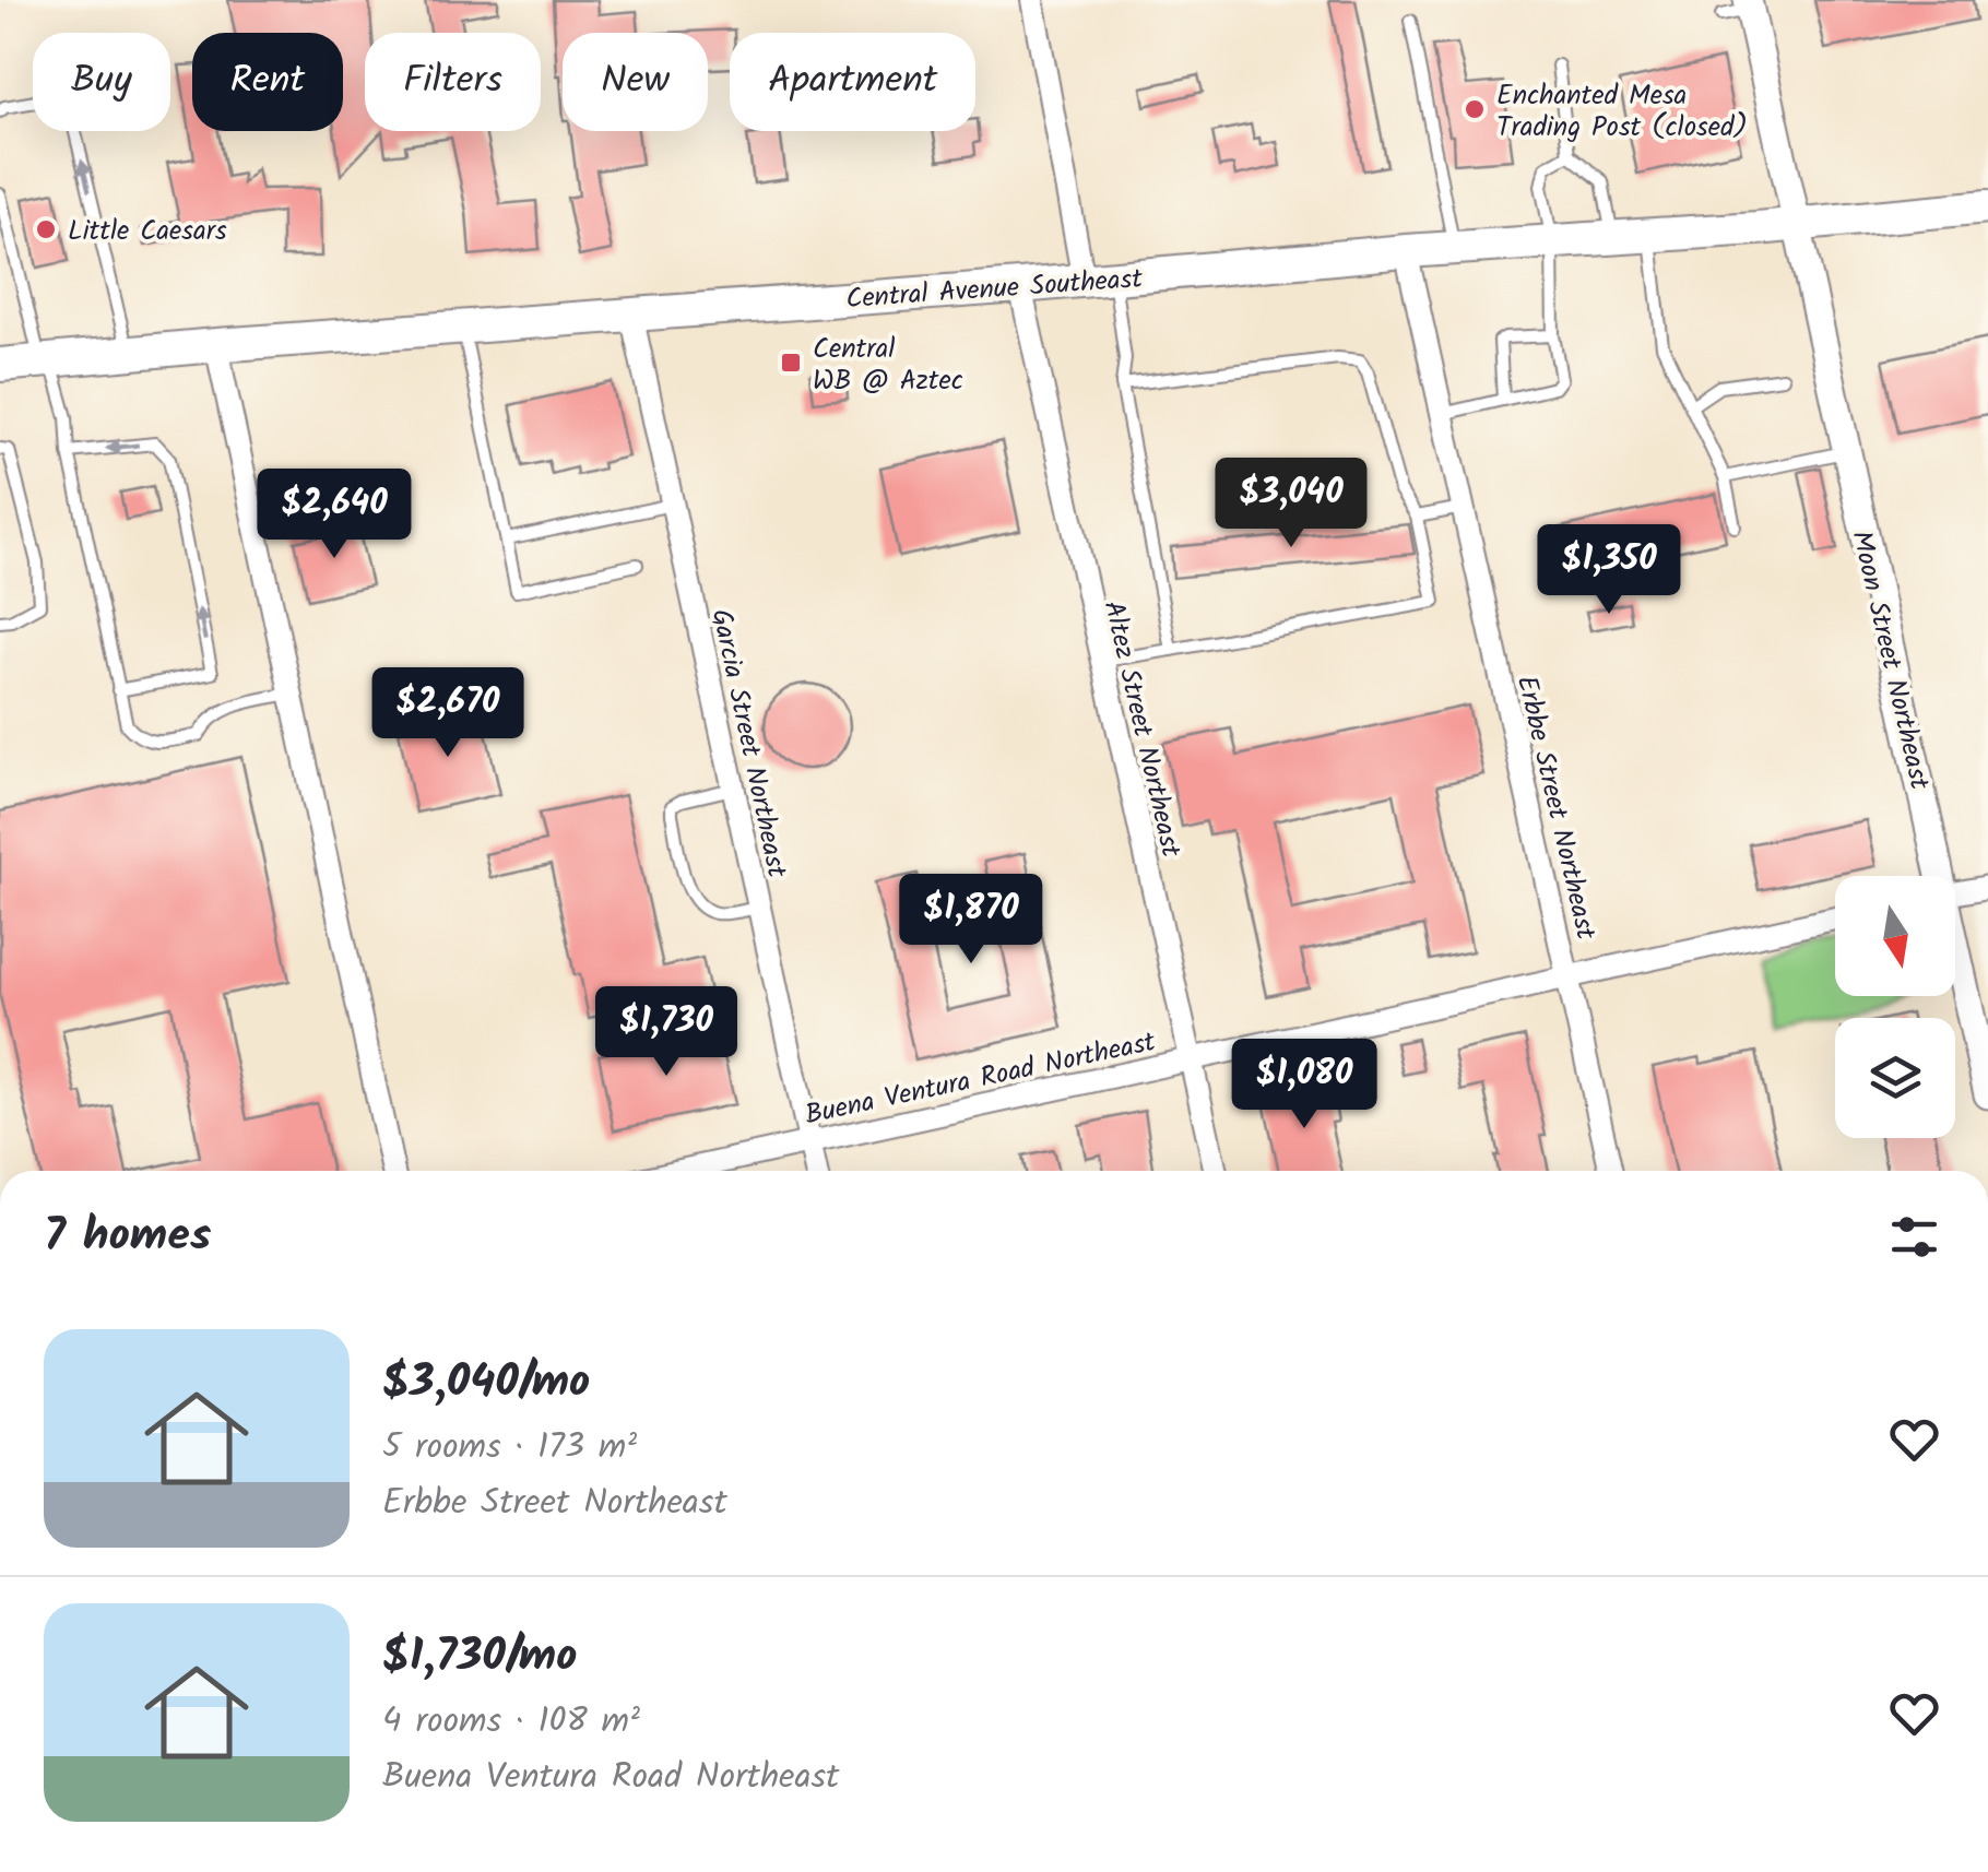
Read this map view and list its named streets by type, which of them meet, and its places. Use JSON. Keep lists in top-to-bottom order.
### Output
{
  "streets": {
    "main road": ["Central Avenue Southeast"],
    "street": [
      "Moon Street Northeast",
      "Altez Street Northeast",
      "Garcia Street Northeast",
      "Erbbe Street Northeast",
      "Buena Ventura Road Northeast"
    ]
  },
  "crossings": [
    ["Central Avenue Southeast", "Moon Street Northeast"],
    ["Central Avenue Southeast", "Altez Street Northeast"],
    ["Central Avenue Southeast", "Garcia Street Northeast"],
    ["Central Avenue Southeast", "Erbbe Street Northeast"],
    ["Altez Street Northeast", "Buena Ventura Road Northeast"],
    ["Garcia Street Northeast", "Buena Ventura Road Northeast"],
    ["Erbbe Street Northeast", "Buena Ventura Road Northeast"]
  ],
  "places": {
    "other": ["Enchanted Mesa Trading Post (closed)", "Little Caesars"],
    "transit": ["Central WB @ Aztec"]
  },
  "north": "bottom",
  "page": {
    "chip": [
      "Buy",
      "Rent",
      "Filters",
      "New",
      "Apartment"
    ],
    "price": [
      "$3,040",
      "$2,640",
      "$1,350",
      "$2,670",
      "$1,870",
      "$1,730",
      "$1,080"
    ],
    "heading": "7 homes",
    "list": [
      {
        "name": "$3,040/mo",
        "note": "5 rooms · 173 m² · Erbbe Street Northeast"
      },
      {
        "name": "$1,730/mo",
        "note": "4 rooms · 108 m² · Buena Ventura Road Northeast"
      }
    ]
  }
}
